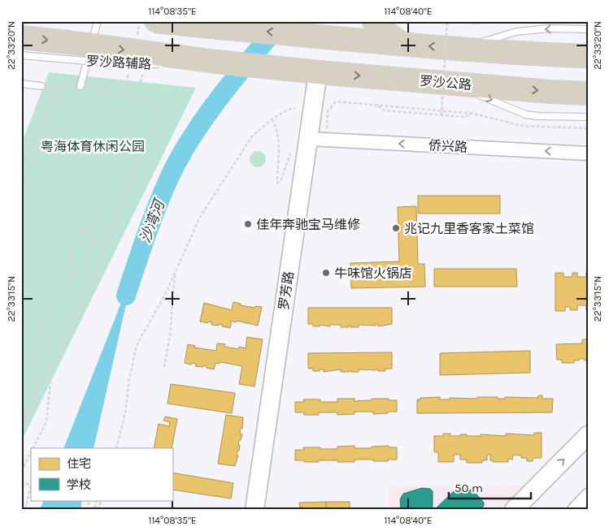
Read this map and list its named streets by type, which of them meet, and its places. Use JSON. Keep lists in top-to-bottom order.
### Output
{
  "streets": {
    "highway": ["罗沙公路"],
    "main road": ["罗芳路"],
    "street": ["侨兴路"],
    "lane": ["罗沙路辅路"]
  },
  "crossings": [
    ["罗沙路辅路", "罗沙公路"],
    ["罗沙公路", "罗芳路"],
    ["侨兴路", "罗芳路"]
  ],
  "one_way": ["侨兴路"],
  "water": ["沙湾河"],
  "parks": ["粤海体育休闲公园"],
  "places": ["佳年奔驰宝马维修", "兆记九里香客家土菜馆", "牛味馆火锅店"],
  "legend": ["住宅", "学校"],
  "scale_bar": "50 m",
  "coordinates": [
    "114°08'35\"E",
    "114°08'40\"E",
    "22°33'20\"N",
    "22°33'15\"N"
  ]
}
